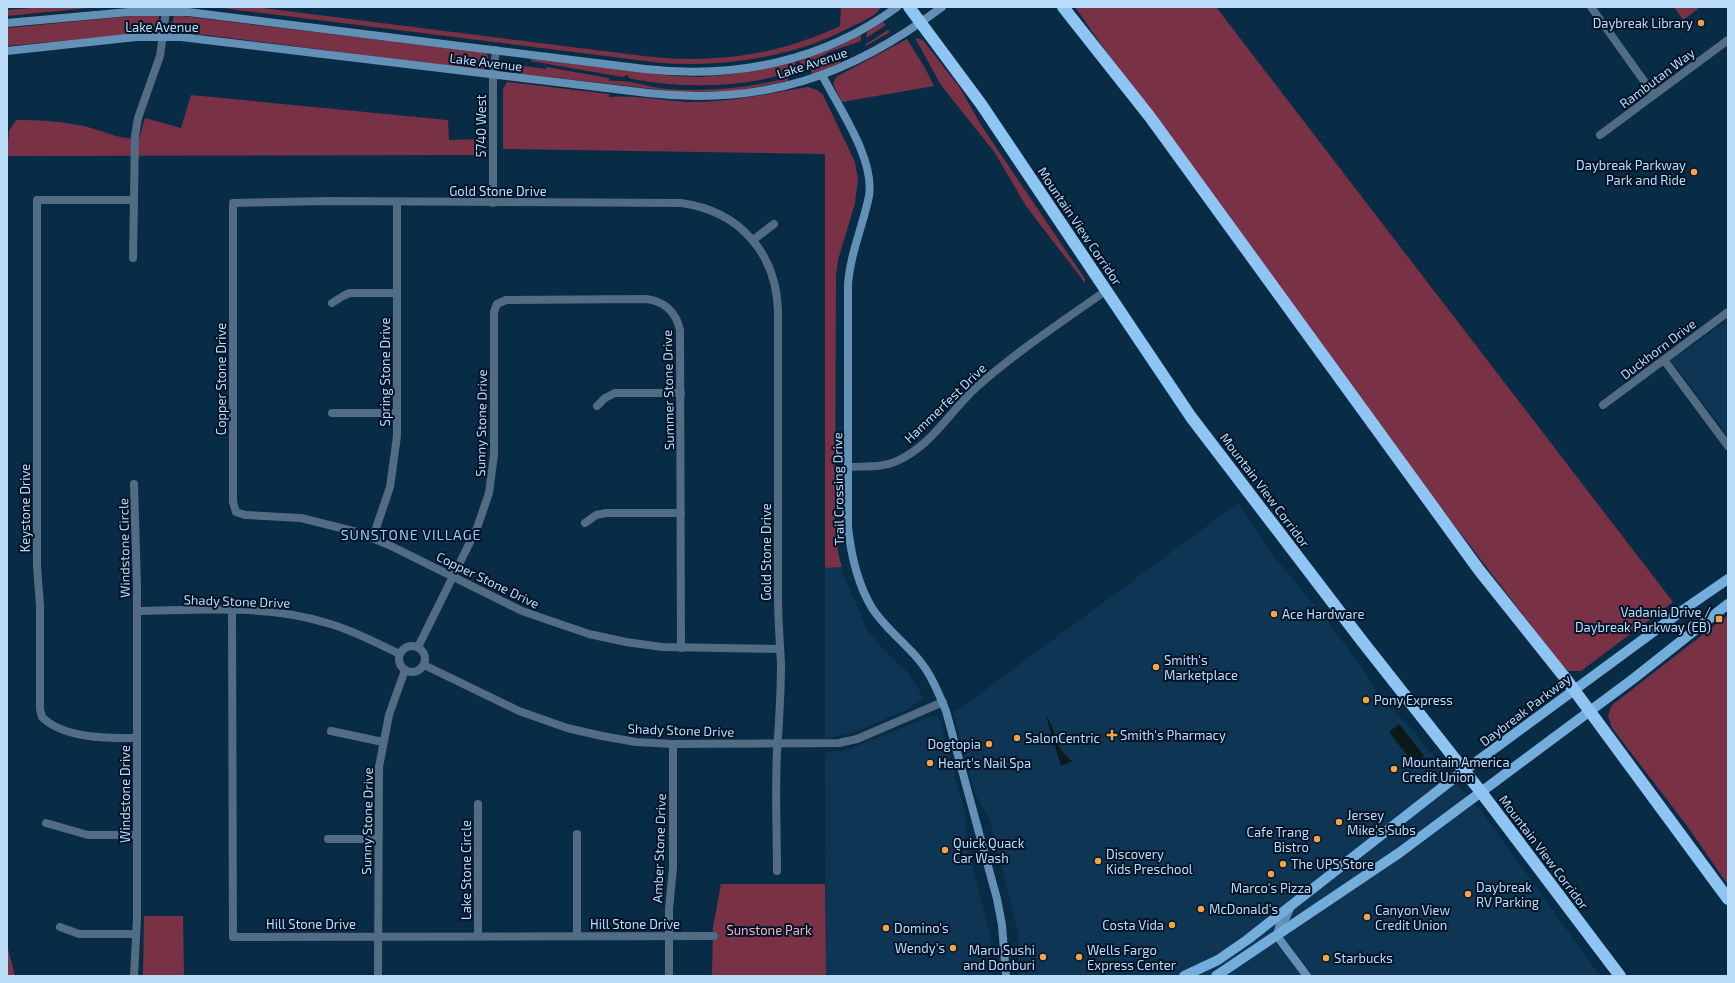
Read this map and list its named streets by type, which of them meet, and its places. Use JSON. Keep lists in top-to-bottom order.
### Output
{
  "streets": {
    "highway": ["Mountain View Corridor"],
    "main road": ["Daybreak Parkway"],
    "street": [
      "Lake Avenue",
      "Rambutan Way",
      "5740 West",
      "Gold Stone Drive",
      "Duckhorn Drive",
      "Spring Stone Drive",
      "Copper Stone Drive",
      "Summer Stone Drive",
      "Hammerfest Drive",
      "Sunny Stone Drive",
      "Trail Crossing Drive",
      "Keystone Drive",
      "Windstone Circle",
      "Shady Stone Drive",
      "Windstone Drive",
      "Amber Stone Drive",
      "Lake Stone Circle",
      "Hill Stone Drive"
    ]
  },
  "crossings": [
    ["Lake Avenue", "5740 West"],
    ["Lake Avenue", "Mountain View Corridor"],
    ["Lake Avenue", "Trail Crossing Drive"],
    ["5740 West", "Gold Stone Drive"],
    ["Gold Stone Drive", "Spring Stone Drive"],
    ["Gold Stone Drive", "Copper Stone Drive"],
    ["Gold Stone Drive", "Shady Stone Drive"],
    ["Mountain View Corridor", "Hammerfest Drive"],
    ["Mountain View Corridor", "Daybreak Parkway"],
    ["Spring Stone Drive", "Copper Stone Drive"],
    ["Copper Stone Drive", "Summer Stone Drive"],
    ["Copper Stone Drive", "Sunny Stone Drive"],
    ["Summer Stone Drive", "Sunny Stone Drive"],
    ["Hammerfest Drive", "Trail Crossing Drive"],
    ["Sunny Stone Drive", "Shady Stone Drive"],
    ["Sunny Stone Drive", "Hill Stone Drive"],
    ["Trail Crossing Drive", "Shady Stone Drive"],
    ["Keystone Drive", "Windstone Drive"],
    ["Windstone Circle", "Shady Stone Drive"],
    ["Windstone Circle", "Windstone Drive"],
    ["Shady Stone Drive", "Windstone Drive"],
    ["Shady Stone Drive", "Amber Stone Drive"],
    ["Shady Stone Drive", "Hill Stone Drive"],
    ["Amber Stone Drive", "Hill Stone Drive"],
    ["Lake Stone Circle", "Hill Stone Drive"]
  ],
  "districts": ["SUNSTONE VILLAGE"],
  "parks": ["Sunstone Park"],
  "places": {
    "other": [
      "Daybreak Library",
      "Daybreak Parkway Park and Ride",
      "Ace Hardware",
      "Smith's Marketplace",
      "Pony Express",
      "SalonCentric",
      "Dogtopia",
      "Heart's Nail Spa",
      "Mountain America Credit Union",
      "Jersey Mike's Subs",
      "Cafe Trang Bistro",
      "Quick Quack Car Wash",
      "Discovery Kids Preschool",
      "The UPS Store",
      "Marco's Pizza",
      "Daybreak RV Parking",
      "McDonald's",
      "Canyon View Credit Union",
      "Costa Vida",
      "Domino's",
      "Wendy's",
      "Maru Sushi and Donburi",
      "Wells Fargo Express Center",
      "Starbucks"
    ],
    "transit": ["Vadania Drive / Daybreak Parkway (EB)"],
    "health": ["Smith's Pharmacy"]
  }
}
